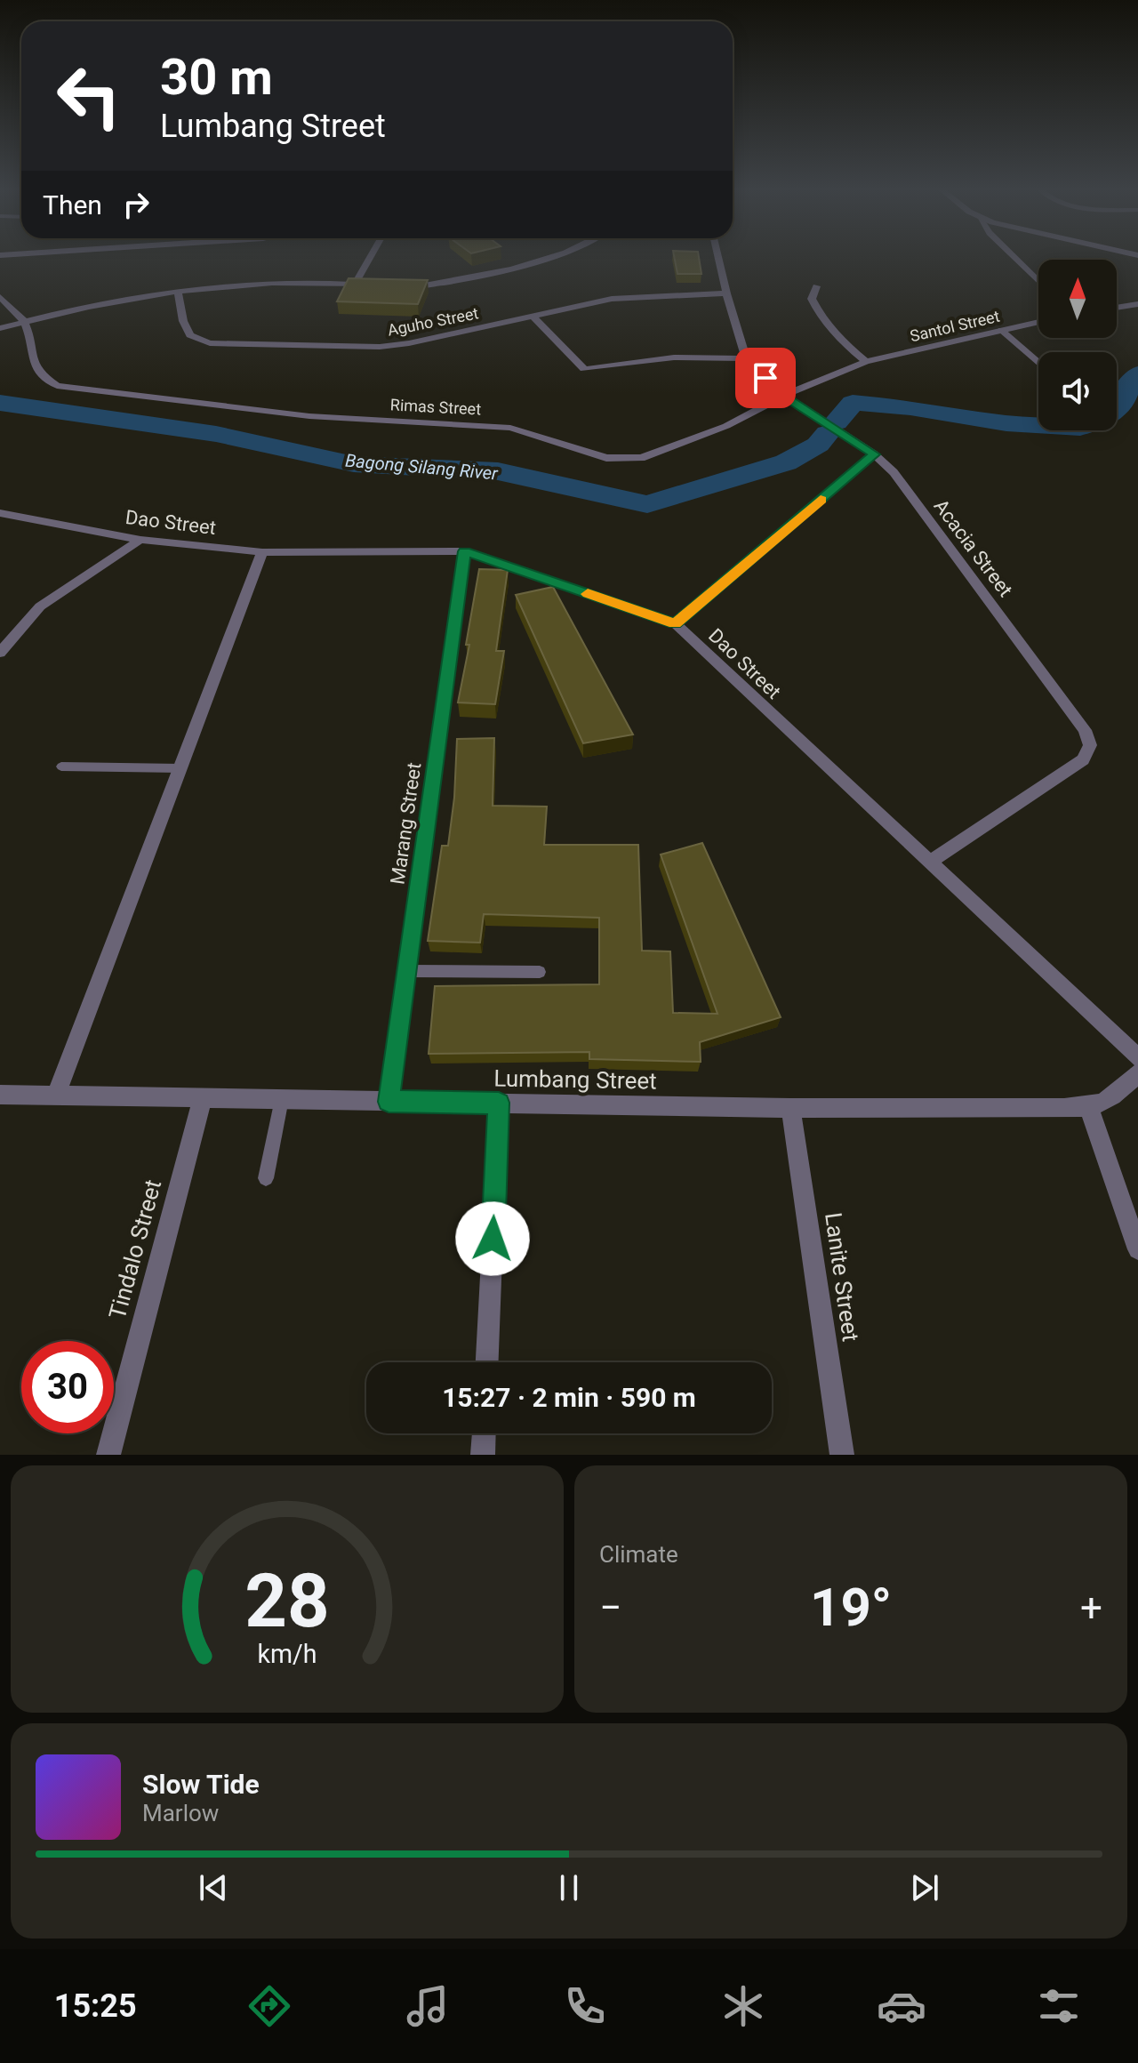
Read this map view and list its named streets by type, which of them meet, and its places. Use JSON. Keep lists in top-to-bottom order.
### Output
{
  "streets": {
    "street": [
      "Aguho Street",
      "Santol Street",
      "Rimas Street",
      "Dao Street",
      "Acacia Street",
      "Marang Street",
      "Lumbang Street",
      "Tindalo Street",
      "Lanite Street"
    ]
  },
  "crossings": [
    ["Aguho Street", "Acacia Street"],
    ["Santol Street", "Rimas Street"],
    ["Rimas Street", "Acacia Street"],
    ["Dao Street", "Acacia Street"],
    ["Dao Street", "Marang Street"],
    ["Marang Street", "Lumbang Street"],
    ["Lumbang Street", "Tindalo Street"],
    ["Lumbang Street", "Lanite Street"]
  ],
  "water": ["Bagong Silang River"],
  "north": "top",
  "page": {
    "turn": ["30 m", "Lumbang Street"],
    "then": "Then",
    "limit": "30",
    "trip": "15:27 · 2 min · 590 m",
    "tile": "Climate",
    "heat": ["−", "19°", "+"],
    "song": ["Slow Tide", "Marlow"],
    "tabs": "15:25",
    "gauge": ["28", "km/h"]
  }
}
